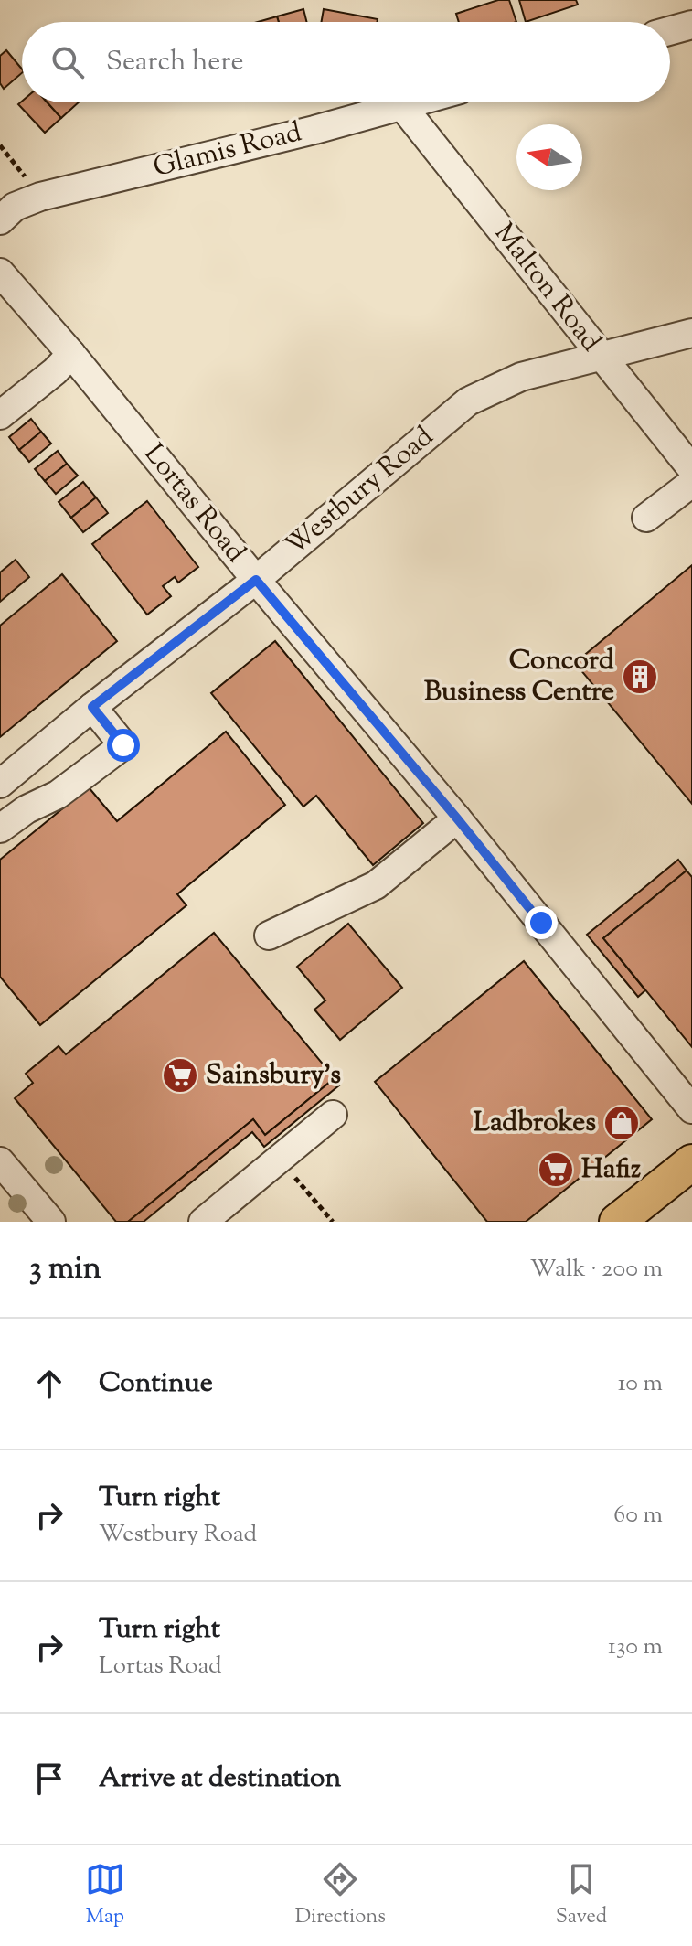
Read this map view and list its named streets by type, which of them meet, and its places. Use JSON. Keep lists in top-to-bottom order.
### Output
{
  "streets": {
    "street": [
      "Glamis Road",
      "Malton Road",
      "Westbury Road",
      "Lortas Road"
    ]
  },
  "crossings": [
    ["Glamis Road", "Malton Road"],
    ["Malton Road", "Westbury Road"],
    ["Westbury Road", "Lortas Road"]
  ],
  "places": {
    "building": ["Concord Business Centre"],
    "supermarket": ["Sainsbury's", "Hafiz"],
    "shop": ["Ladbrokes"]
  },
  "north": "left",
  "page": {
    "search": "Search here",
    "heading": ["3 min", "Walk · 200 m"],
    "list": [
      ["Continue", "10 m"],
      ["Turn right", "Westbury Road", "60 m"],
      ["Turn right", "Lortas Road", "130 m"],
      "Arrive at destination"
    ],
    "nav": ["Map", "Directions", "Saved"]
  }
}
